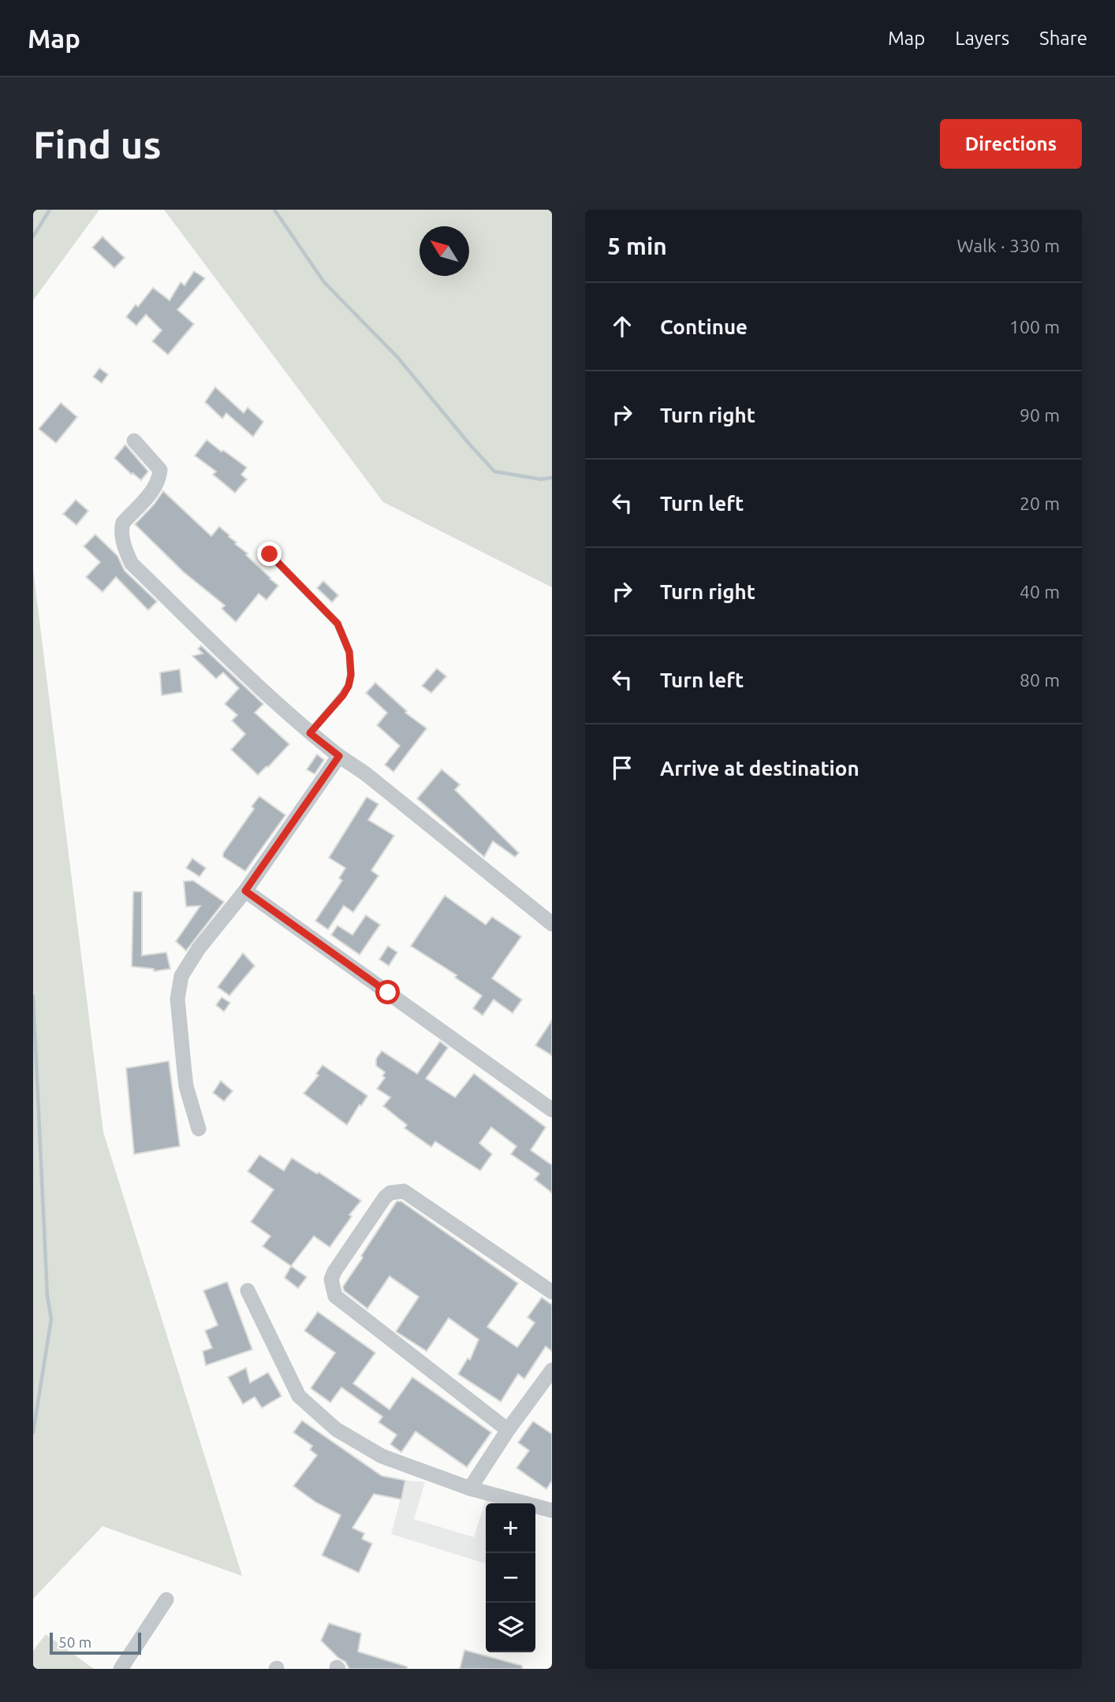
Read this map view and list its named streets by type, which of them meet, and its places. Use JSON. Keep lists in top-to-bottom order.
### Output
{
  "scale_bar": "50 m",
  "north": "top left",
  "page": {
    "header": "Map",
    "nav": ["Map", "Layers", "Share"],
    "buttons": "Directions",
    "title": "Find us",
    "heading": ["5 min", "Walk · 330 m"],
    "list": [
      ["Continue", "100 m"],
      ["Turn right", "90 m"],
      ["Turn left", "20 m"],
      ["Turn right", "40 m"],
      ["Turn left", "80 m"],
      "Arrive at destination"
    ],
    "map_buttons": ["+", "−"],
    "scale": "50 m"
  }
}
